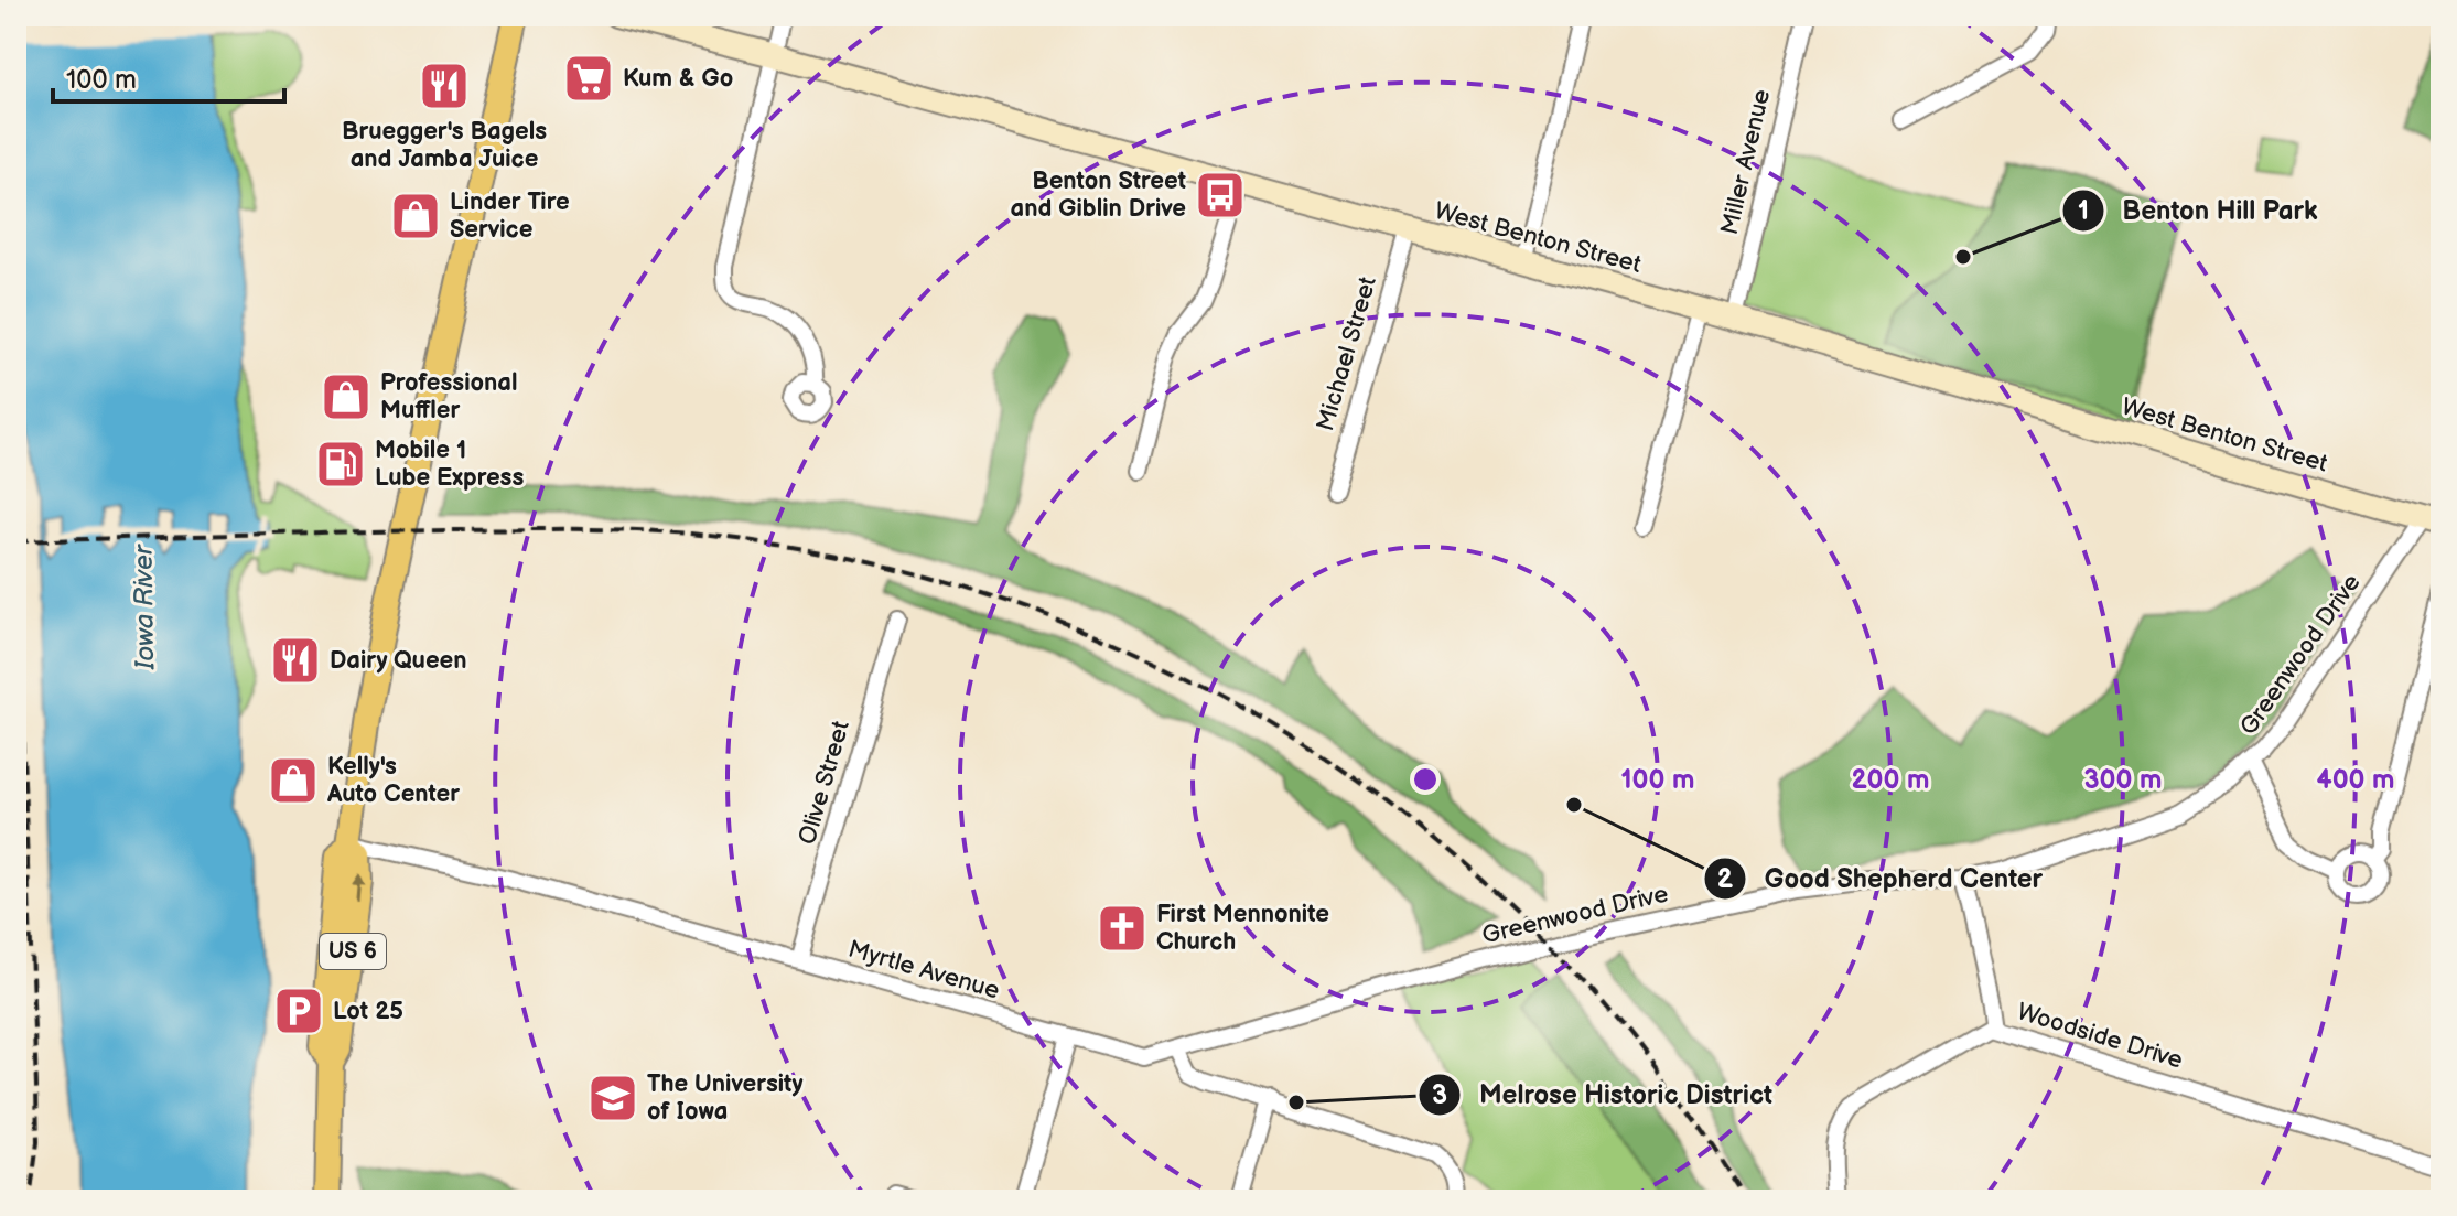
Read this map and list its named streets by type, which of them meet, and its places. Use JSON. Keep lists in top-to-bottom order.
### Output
{
  "streets": {
    "main road": ["US 6"],
    "street": [
      "Miller Avenue",
      "West Benton Street",
      "Michael Street",
      "Greenwood Drive",
      "Olive Street",
      "Myrtle Avenue",
      "Woodside Drive"
    ]
  },
  "crossings": [
    ["Miller Avenue", "West Benton Street"],
    ["West Benton Street", "Michael Street"],
    ["West Benton Street", "Greenwood Drive"],
    ["Greenwood Drive", "Myrtle Avenue"],
    ["Olive Street", "Myrtle Avenue"],
    ["US 6", "Myrtle Avenue"]
  ],
  "water": ["Iowa River"],
  "places": {
    "supermarket": ["Kum & Go"],
    "restaurant": ["Bruegger's Bagels and Jamba Juice", "Dairy Queen"],
    "bus stop": ["Benton Street and Giblin Drive"],
    "shop": ["Linder Tire Service", "Professional Muffler", "Kelly's Auto Center"],
    "other": ["Benton Hill Park", "Good Shepherd Center", "Melrose Historic District"],
    "fuel station": ["Mobile 1 Lube Express"],
    "church": ["First Mennonite Church"],
    "parking": ["Lot 25"],
    "school or university": ["The University of Iowa"]
  },
  "scale_bar": "100 m",
  "rings": [
    "100 m",
    "200 m",
    "300 m",
    "400 m"
  ]
}
